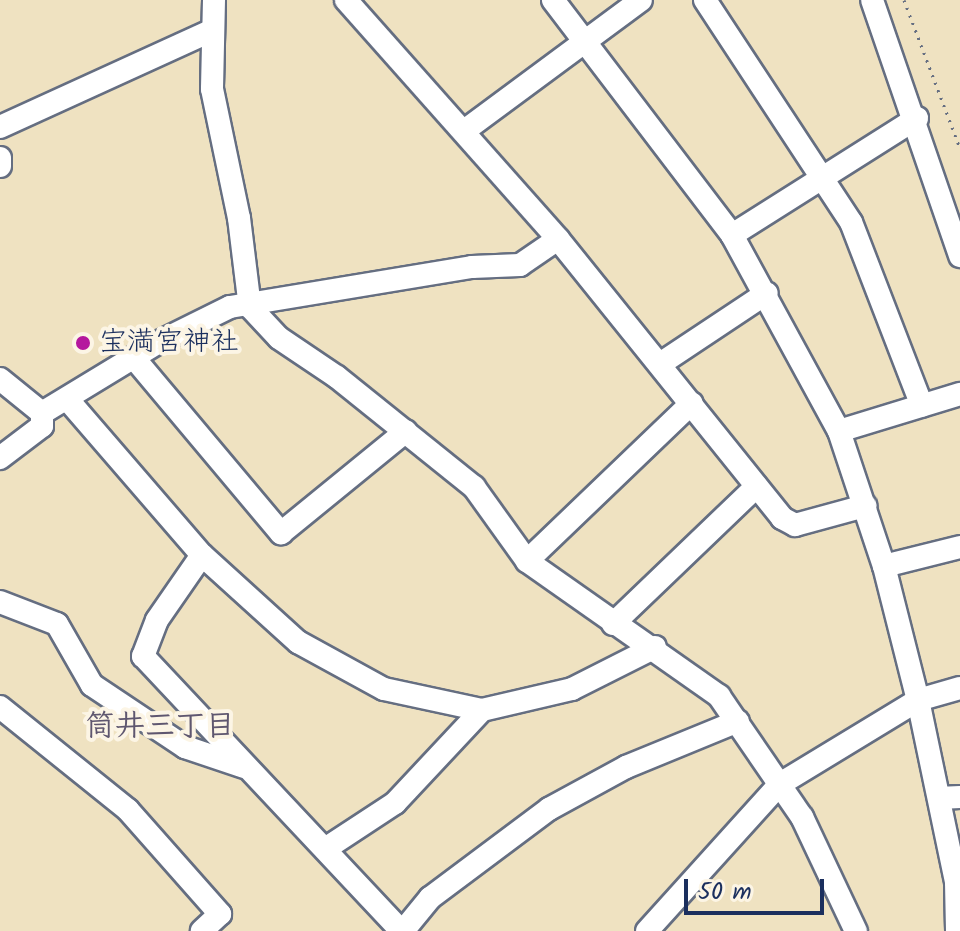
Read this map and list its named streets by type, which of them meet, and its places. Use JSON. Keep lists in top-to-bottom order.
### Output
{
  "districts": ["筒井三丁目"],
  "places": ["宝満宮神社"],
  "scale_bar": "50 m"
}
